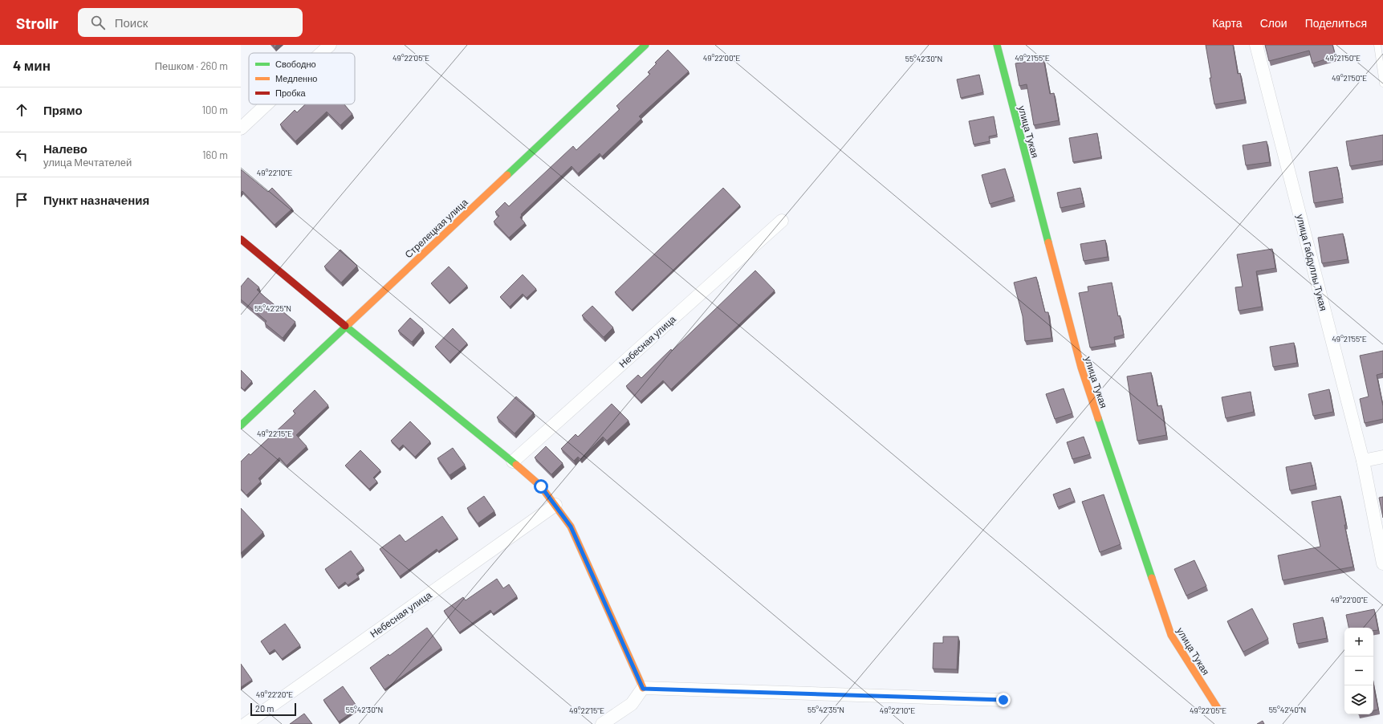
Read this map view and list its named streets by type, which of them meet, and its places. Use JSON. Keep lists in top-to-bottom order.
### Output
{
  "streets": {
    "street": [
      "улица Тукая",
      "Стрелецкая улица",
      "улица Габдуллы Тукая",
      "Небесная улица"
    ]
  },
  "legend": ["Свободно", "Медленно", "Пробка"],
  "scale_bar": "20 m",
  "page": {
    "header": "Strollr",
    "search": "Поиск",
    "nav": ["Карта", "Слои", "Поделиться"],
    "heading": ["4 мин", "Пешком · 260 m"],
    "list": [
      ["Прямо", "100 m"],
      ["Налево", "улица Мечтателей", "160 m"],
      "Пункт назначения"
    ],
    "map_buttons": ["+", "−"],
    "scale": "20 m"
  },
  "coordinates": [
    "49°21'50\"E",
    "49°22'05\"E",
    "49°22'00\"E",
    "49°21'55\"E",
    "55°42'30\"N",
    "49°22'10\"E",
    "55°42'25\"N",
    "49°22'15\"E",
    "49°22'20\"E",
    "55°42'35\"N",
    "55°42'40\"N"
  ]
}
